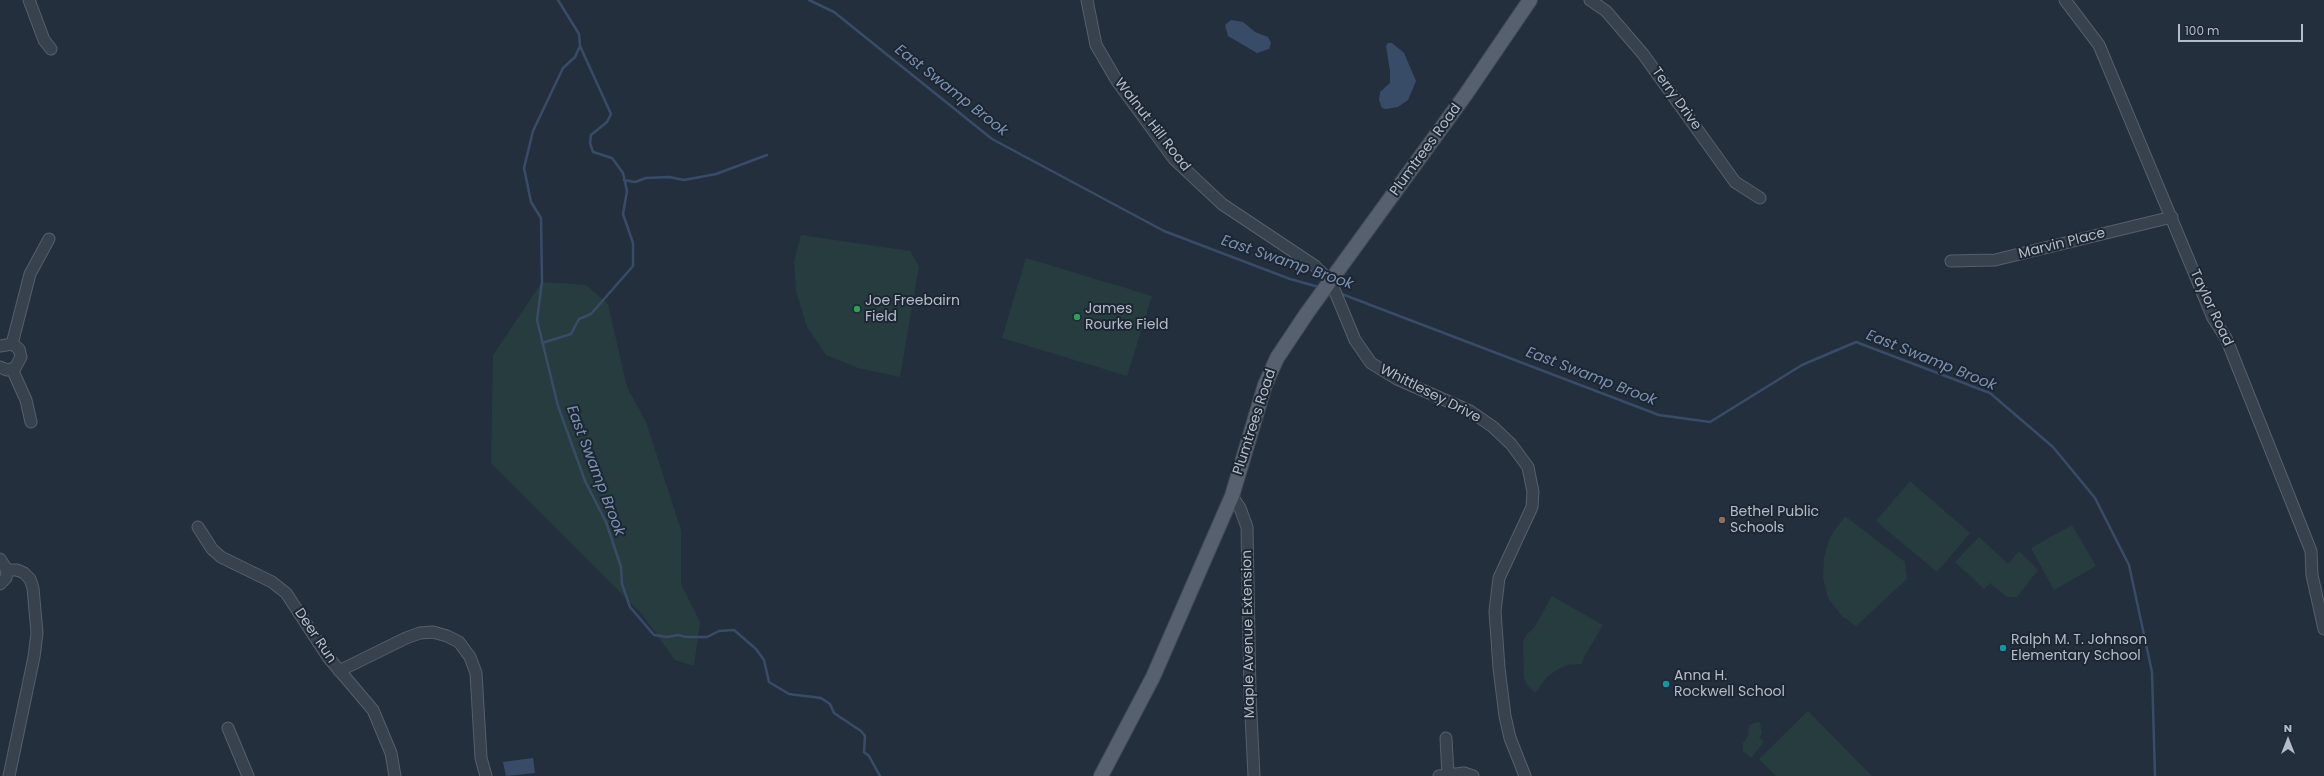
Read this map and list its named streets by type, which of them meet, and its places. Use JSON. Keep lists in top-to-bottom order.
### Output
{
  "streets": {
    "main road": ["Plumtrees Road"],
    "street": [
      "Terry Drive",
      "Walnut Hill Road",
      "Marvin Place",
      "Taylor Road",
      "Whittlesey Drive",
      "Maple Avenue Extension",
      "Deer Run"
    ]
  },
  "crossings": [
    ["Walnut Hill Road", "Plumtrees Road"],
    ["Walnut Hill Road", "Whittlesey Drive"],
    ["Plumtrees Road", "Whittlesey Drive"],
    ["Plumtrees Road", "Maple Avenue Extension"],
    ["Marvin Place", "Taylor Road"]
  ],
  "water": ["East Swamp Brook"],
  "places": [
    "Joe Freebairn Field",
    "James Rourke Field",
    "Bethel Public Schools",
    "Ralph M. T. Johnson Elementary School",
    "Anna H. Rockwell School"
  ],
  "scale_bar": "100 m",
  "north": "top"
}
